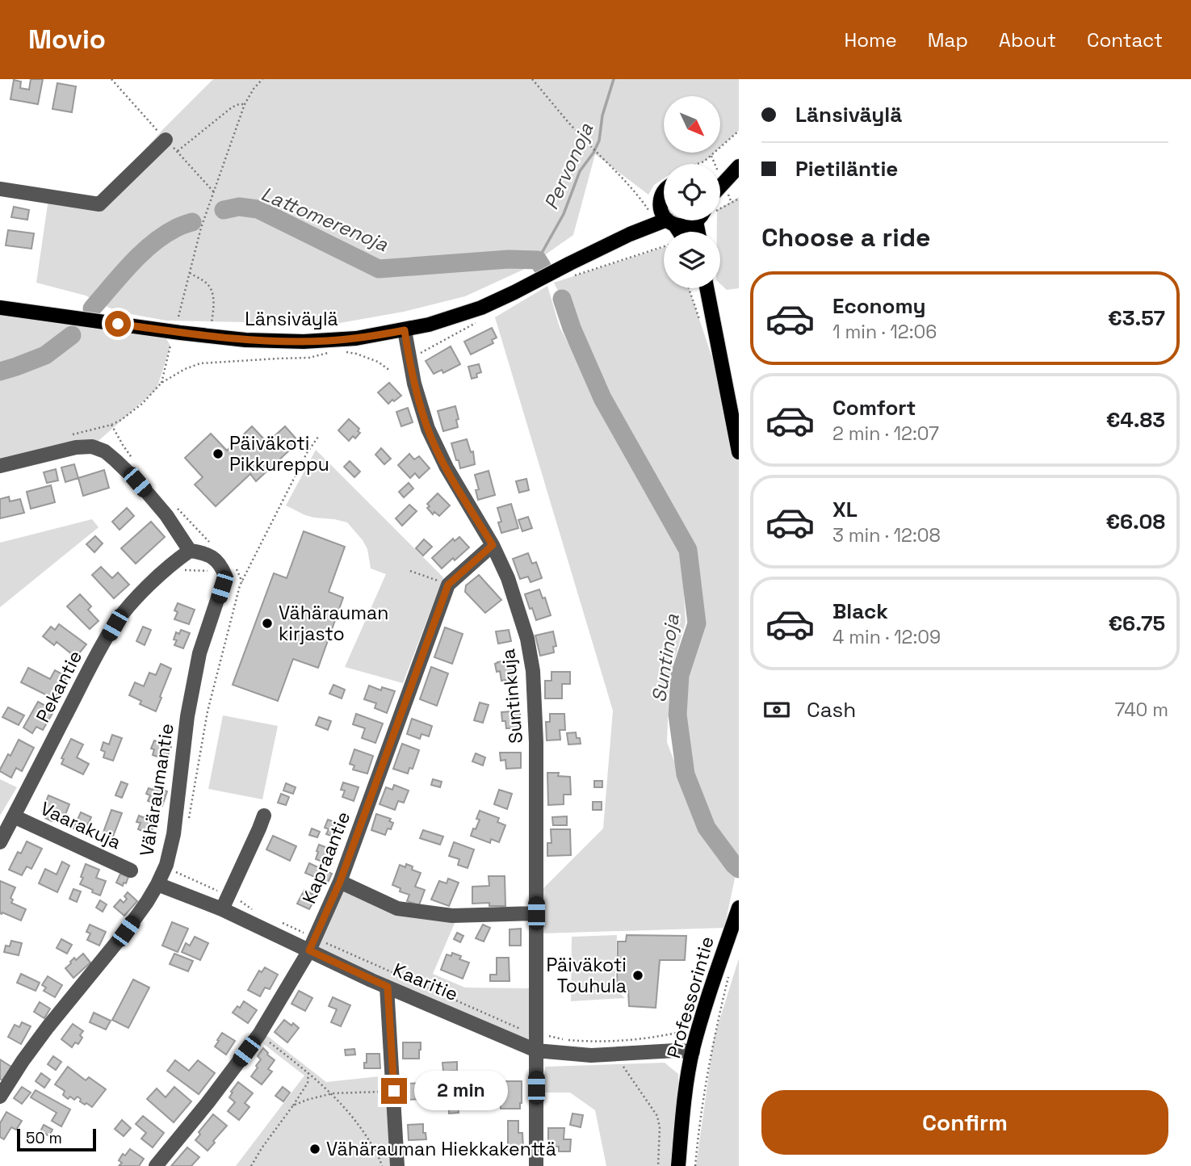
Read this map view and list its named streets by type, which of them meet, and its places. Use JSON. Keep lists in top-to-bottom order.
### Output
{
  "streets": {
    "main road": ["Länsiväylä", "Professorintie"],
    "street": [
      "Pekantie",
      "Suntinkuja",
      "Vähäraumantie",
      "Vaarakuja",
      "Kapraantie",
      "Kaaritie"
    ]
  },
  "crossings": [
    ["Länsiväylä", "Suntinkuja"],
    ["Pekantie", "Vaarakuja"],
    ["Suntinkuja", "Kapraantie"],
    ["Suntinkuja", "Kaaritie"],
    ["Vähäraumantie", "Kaaritie"],
    ["Kapraantie", "Kaaritie"],
    ["Kaaritie", "Professorintie"]
  ],
  "water": ["Pervonoja", "Lattomerenoja", "Suntinoja"],
  "places": [
    "Päiväkoti Pikkureppu",
    "Vähärauman kirjasto",
    "Päiväkoti Touhula",
    "Vähärauman Hiekkakenttä"
  ],
  "scale_bar": "50 m",
  "north": "bottom right",
  "page": {
    "header": "Movio",
    "nav": [
      "Home",
      "Map",
      "About",
      "Contact"
    ],
    "banner": ["Länsiväylä", "Pietiläntie"],
    "heading": "Choose a ride",
    "list": [
      {
        "name": "Economy",
        "note": "1 min · 12:06",
        "value": "€3.57"
      },
      {
        "name": "Comfort",
        "note": "2 min · 12:07",
        "value": "€4.83"
      },
      {
        "name": "XL",
        "note": "3 min · 12:08",
        "value": "€6.08"
      },
      {
        "name": "Black",
        "note": "4 min · 12:09",
        "value": "€6.75"
      }
    ],
    "pay": ["Cash", "740 m"],
    "bubble": "2 min",
    "buttons": "Confirm",
    "scale": "50 m"
  }
}
